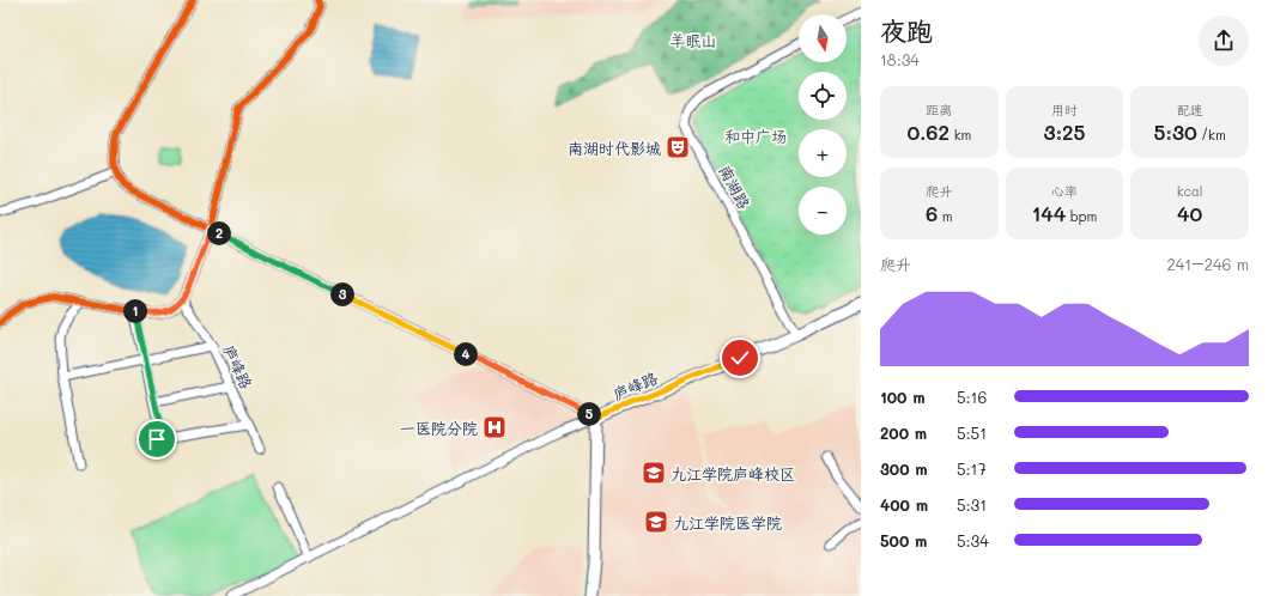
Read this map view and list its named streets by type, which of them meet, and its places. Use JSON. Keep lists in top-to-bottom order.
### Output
{
  "streets": {
    "main road": ["庐峰路"],
    "street": ["南湖路"]
  },
  "crossings": [
    ["南湖路", "庐峰路"]
  ],
  "parks": ["羊眠山", "和中广场"],
  "places": {
    "theatre": ["南湖时代影城"],
    "hospital": ["一医院分院"],
    "school or university": ["九江学院庐峰校区", "九江学院医学院"]
  },
  "north": "bottom",
  "page": {
    "heading": ["夜跑", "18:34"],
    "map_buttons": ["+", "−"],
    "stats": [
      ["距离", "0.62 km"],
      ["用时", "3:25"],
      ["配速", "5:30 /km"],
      ["爬升", "6 m"],
      ["心率", "144 bpm"],
      ["kcal", "40"]
    ],
    "pins": [
      "2",
      "3",
      "1",
      "4",
      "5"
    ],
    "chart": ["爬升", "241–246 m"],
    "list": [
      {
        "name": "100 m",
        "note": "5:16"
      },
      {
        "name": "200 m",
        "note": "5:51"
      },
      {
        "name": "300 m",
        "note": "5:17"
      },
      {
        "name": "400 m",
        "note": "5:31"
      },
      {
        "name": "500 m",
        "note": "5:34"
      }
    ]
  }
}
